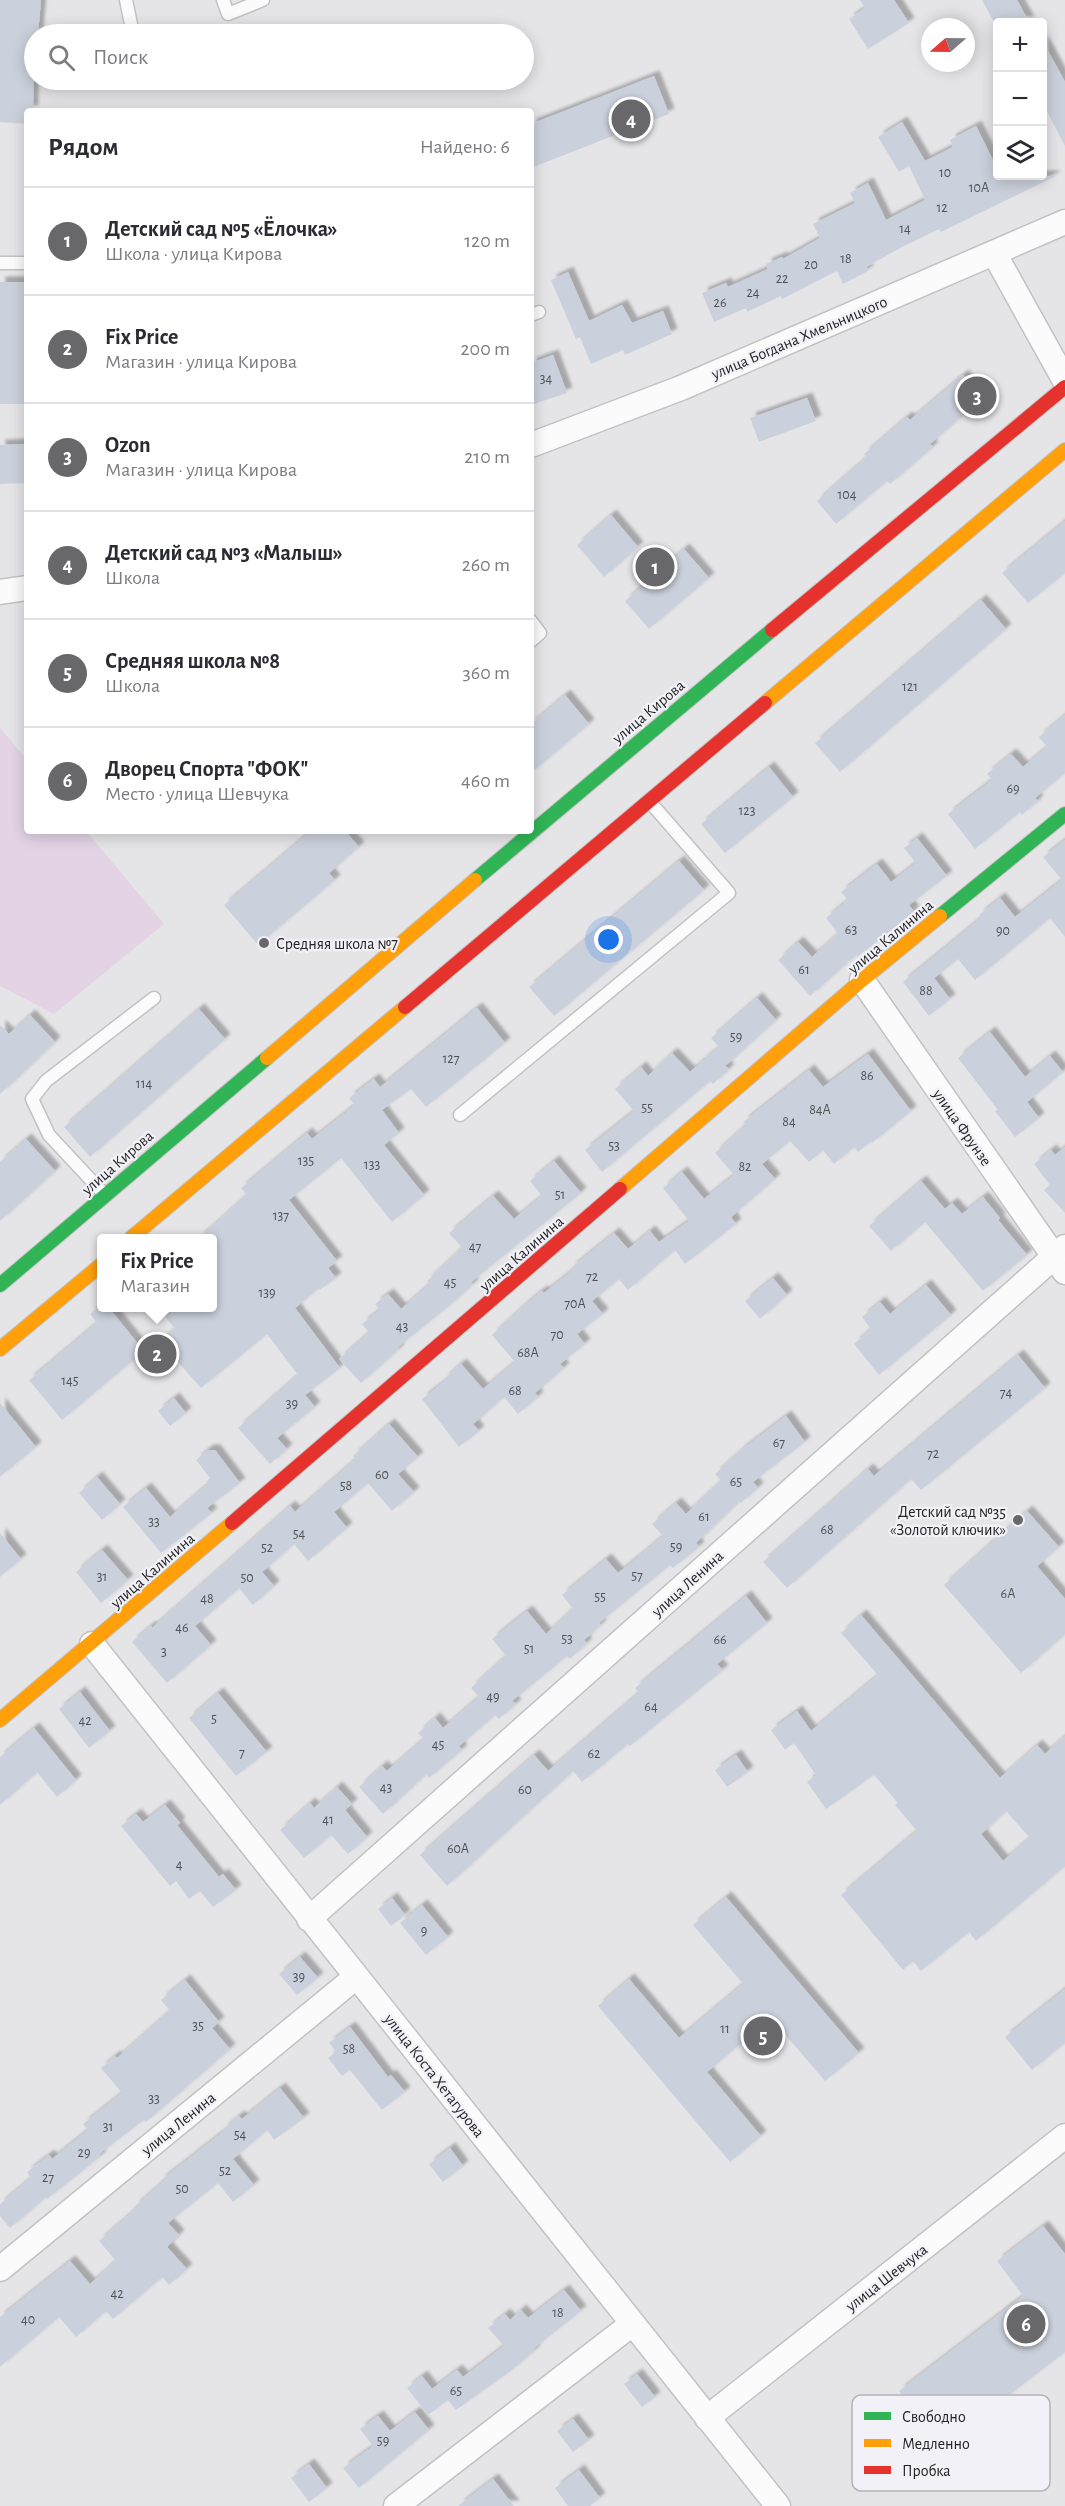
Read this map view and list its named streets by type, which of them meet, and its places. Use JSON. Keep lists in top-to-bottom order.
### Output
{
  "streets": {
    "street": [
      "улица Богдана Хмельницкого",
      "улица Кирова",
      "улица Калинина",
      "улица Фрунзе",
      "улица Ленина",
      "улица Коста Хетагурова",
      "улица Шевчука"
    ]
  },
  "crossings": [
    ["улица Калинина", "улица Фрунзе"],
    ["улица Калинина", "улица Коста Хетагурова"],
    ["улица Фрунзе", "улица Ленина"],
    ["улица Ленина", "улица Коста Хетагурова"],
    ["улица Коста Хетагурова", "улица Шевчука"]
  ],
  "places": ["Средняя школа №7", "Детский сад №35 «Золотой ключик»"],
  "house_numbers": [
    "10",
    "10А",
    "12",
    "14",
    "18",
    "20",
    "22",
    "24",
    "26",
    "34",
    "104",
    "121",
    "69",
    "123",
    "63",
    "90",
    "61",
    "88",
    "59",
    "127",
    "86",
    "114",
    "55",
    "84А",
    "84",
    "53",
    "135",
    "133",
    "82",
    "51",
    "137",
    "47",
    "72",
    "45",
    "139",
    "70А",
    "43",
    "70",
    "68А",
    "145",
    "68",
    "74",
    "39",
    "67",
    "72",
    "60",
    "65",
    "58",
    "61",
    "33",
    "68",
    "54",
    "59",
    "52",
    "57",
    "31",
    "50",
    "6А",
    "55",
    "48",
    "46",
    "53",
    "66",
    "51",
    "3",
    "49",
    "64",
    "5",
    "42",
    "45",
    "7",
    "62",
    "43",
    "60",
    "41",
    "60А",
    "4",
    "9",
    "39",
    "35",
    "11",
    "58",
    "33",
    "31",
    "54",
    "29",
    "52",
    "27",
    "50",
    "42",
    "18",
    "40",
    "65",
    "59"
  ],
  "legend": ["Свободно", "Медленно", "Пробка"],
  "north": "left",
  "page": {
    "map_buttons": ["+", "−"],
    "search": "Поиск",
    "pins": [
      "4",
      "3",
      "1",
      "2",
      "5",
      "6"
    ],
    "heading": ["Рядом", "Найдено: 6"],
    "list": [
      {
        "mark": "1",
        "name": "Детский сад №5 «Ёлочка»",
        "note": "Школа · улица Кирова",
        "value": "120 m"
      },
      {
        "mark": "2",
        "name": "Fix Price",
        "note": "Магазин · улица Кирова",
        "value": "200 m"
      },
      {
        "mark": "3",
        "name": "Ozon",
        "note": "Магазин · улица Кирова",
        "value": "210 m"
      },
      {
        "mark": "4",
        "name": "Детский сад №3 «Малыш»",
        "note": "Школа",
        "value": "260 m"
      },
      {
        "mark": "5",
        "name": "Средняя школа №8",
        "note": "Школа",
        "value": "360 m"
      },
      {
        "mark": "6",
        "name": "Дворец Спорта \"ФОК\"",
        "note": "Место · улица Шевчука",
        "value": "460 m"
      }
    ],
    "popup": ["Fix Price", "Магазин"]
  }
}
